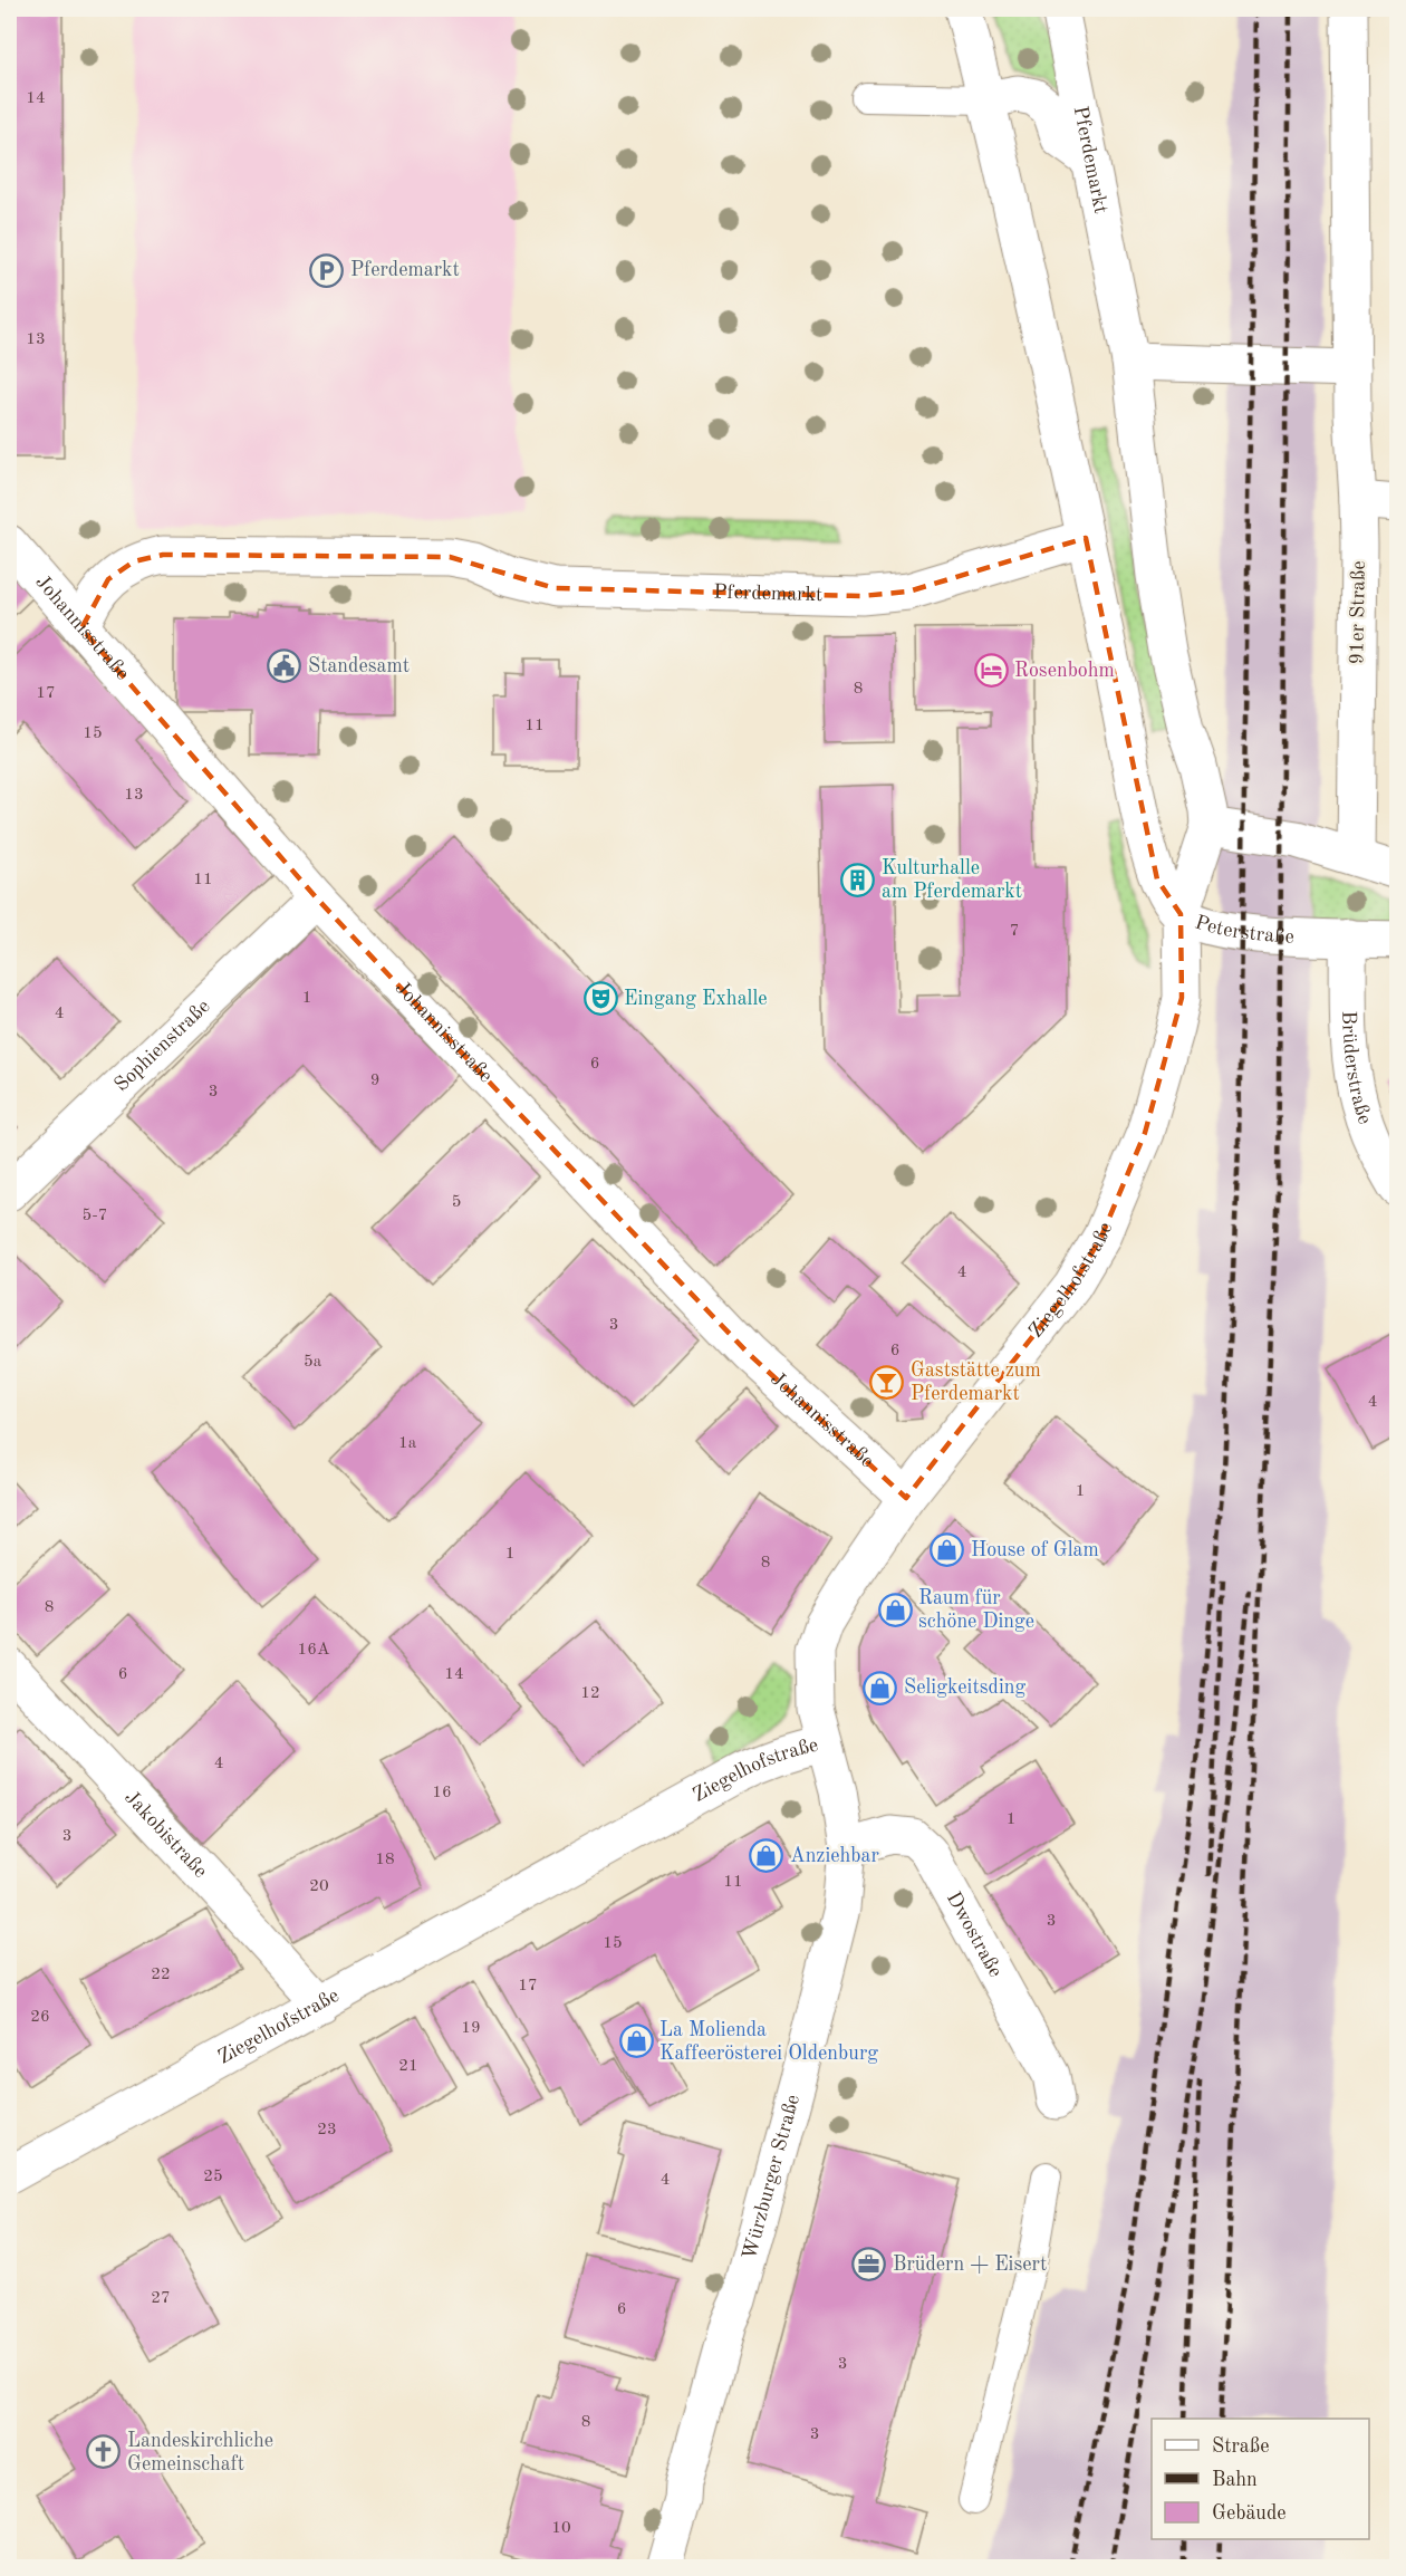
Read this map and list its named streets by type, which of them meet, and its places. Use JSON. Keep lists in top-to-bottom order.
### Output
{
  "streets": {
    "street": [
      "Pferdemarkt",
      "91er Straße",
      "Johannisstraße",
      "Peterstraße",
      "Sophienstraße",
      "Brüderstraße",
      "Ziegelhofstraße",
      "Jakobistraße",
      "Dwostraße",
      "Würzburger Straße"
    ]
  },
  "crossings": [
    ["Pferdemarkt", "Johannisstraße"],
    ["Pferdemarkt", "Peterstraße"],
    ["Johannisstraße", "Sophienstraße"],
    ["Johannisstraße", "Ziegelhofstraße"],
    ["Peterstraße", "Brüderstraße"],
    ["Peterstraße", "Ziegelhofstraße"],
    ["Ziegelhofstraße", "Jakobistraße"],
    ["Ziegelhofstraße", "Würzburger Straße"],
    ["Dwostraße", "Würzburger Straße"]
  ],
  "places": {
    "parking": ["Pferdemarkt"],
    "public building": ["Standesamt"],
    "hotel": ["Rosenbohm"],
    "building": ["Kulturhalle am Pferdemarkt"],
    "theatre": ["Eingang Exhalle"],
    "bar": ["Gaststätte zum Pferdemarkt"],
    "shop": [
      "House of Glam",
      "Raum für schöne Dinge",
      "Seligkeitsding",
      "Anziehbar",
      "La Molienda Kaffeerösterei Oldenburg"
    ],
    "office": ["Brüdern + Eisert"],
    "church": ["Landeskirchliche Gemeinschaft"]
  },
  "house_numbers": [
    "14",
    "13",
    "8",
    "17",
    "11",
    "15",
    "13",
    "11",
    "7",
    "1",
    "4",
    "6",
    "9",
    "3",
    "5",
    "5-7",
    "4",
    "3",
    "6",
    "5a",
    "4",
    "1a",
    "1",
    "1",
    "8",
    "8",
    "16A",
    "6",
    "14",
    "12",
    "4",
    "16",
    "1",
    "3",
    "18",
    "11",
    "20",
    "3",
    "15",
    "22",
    "17",
    "26",
    "19",
    "21",
    "23",
    "25",
    "4",
    "27",
    "6",
    "3",
    "8",
    "3",
    "10"
  ],
  "legend": ["Straße", "Bahn", "Gebäude"]
}
